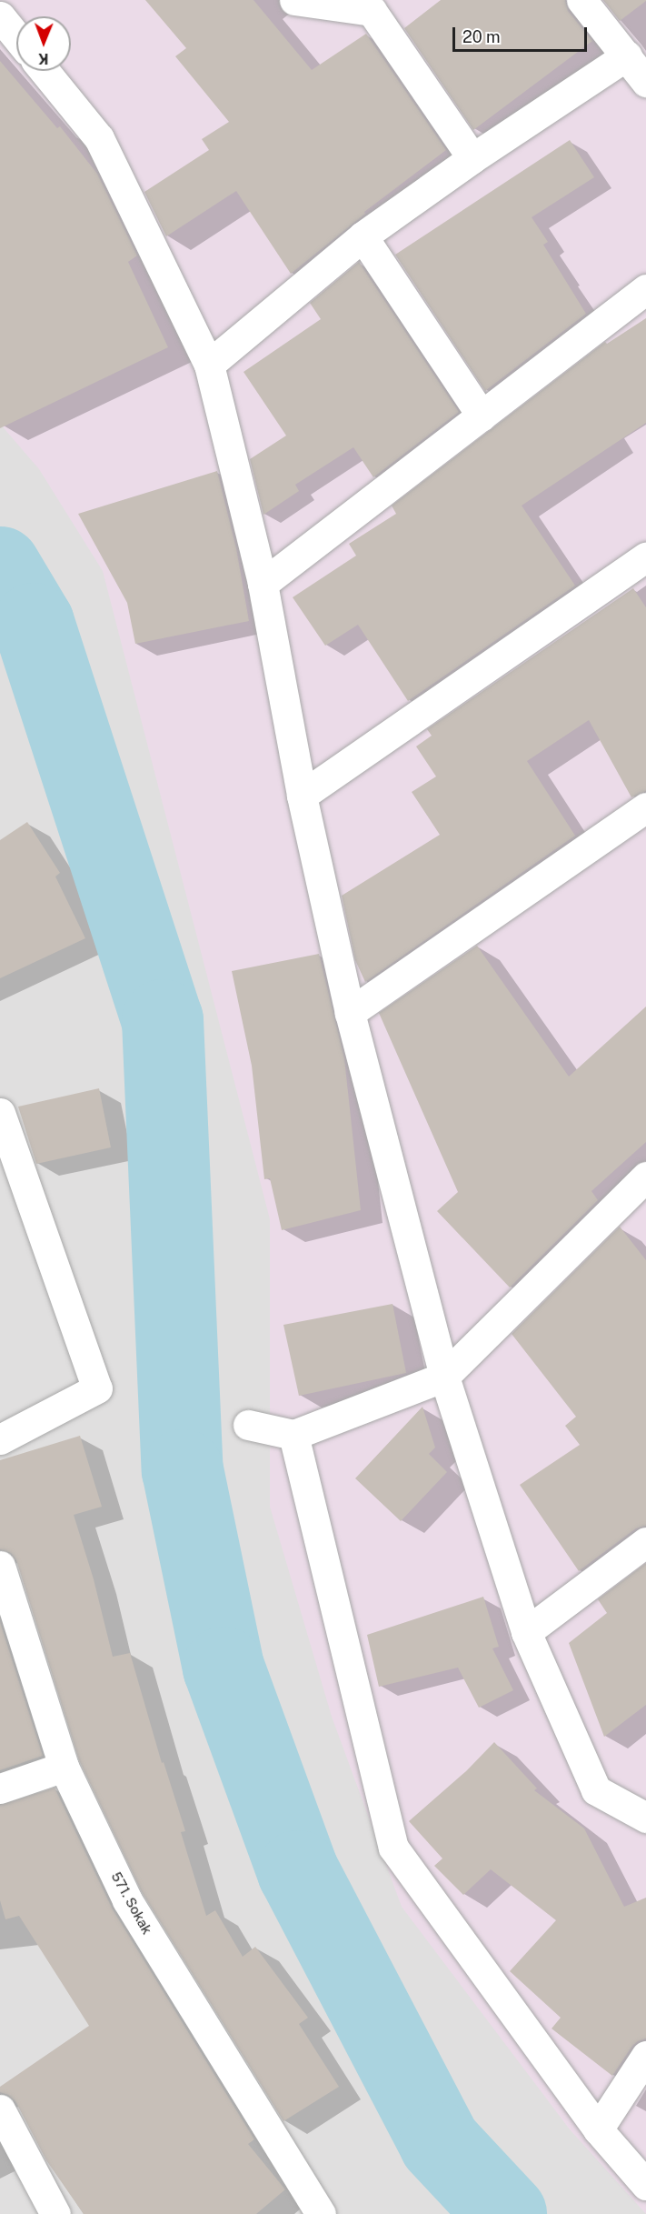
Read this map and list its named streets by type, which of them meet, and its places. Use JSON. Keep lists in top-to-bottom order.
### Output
{
  "streets": {
    "street": ["571. Sokak"]
  },
  "scale_bar": "20 m",
  "north": "bottom"
}
